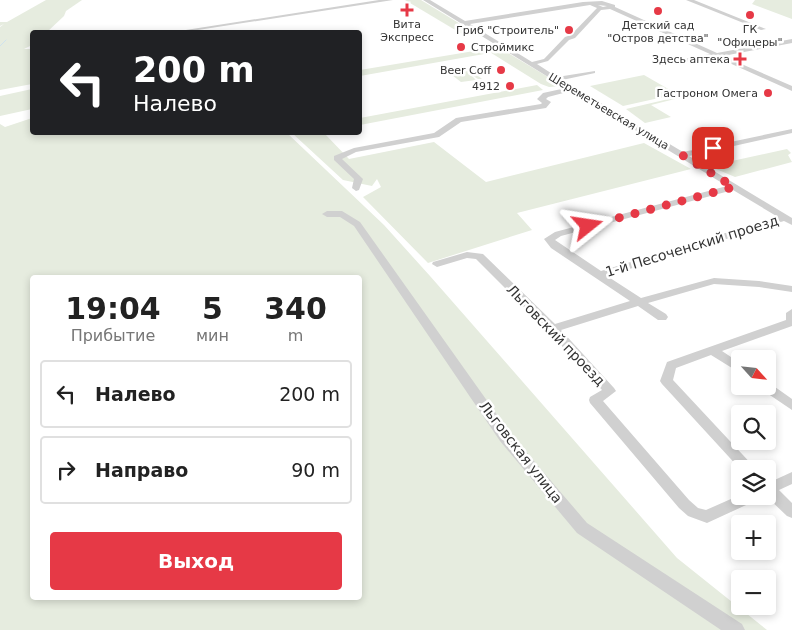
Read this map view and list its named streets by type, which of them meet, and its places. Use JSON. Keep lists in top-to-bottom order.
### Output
{
  "streets": {
    "street": [
      "Шереметьевская улица",
      "1-й Песоченский проезд",
      "Льговский проезд",
      "Льговская улица"
    ]
  },
  "crossings": [
    ["Шереметьевская улица", "1-й Песоченский проезд"]
  ],
  "places": {
    "health": ["Вита Экспресс", "Здесь аптека"],
    "other": [
      "Детский сад \"Остров детства\"",
      "ГК \"Офицеры\"",
      "Гриб \"Строитель\"",
      "Строймикс",
      "Beer Coff",
      "4912",
      "Гастроном Омега"
    ]
  },
  "north": "bottom right",
  "page": {
    "turn": ["200 m", "Налево"],
    "eta": [
      "19:04",
      "Прибытие",
      "5",
      "мин",
      "340",
      "m"
    ],
    "map_buttons": ["+", "−"],
    "list": [
      {
        "name": "Налево",
        "value": "200 m"
      },
      {
        "name": "Направо",
        "value": "90 m"
      }
    ],
    "buttons": "Выход"
  }
}
